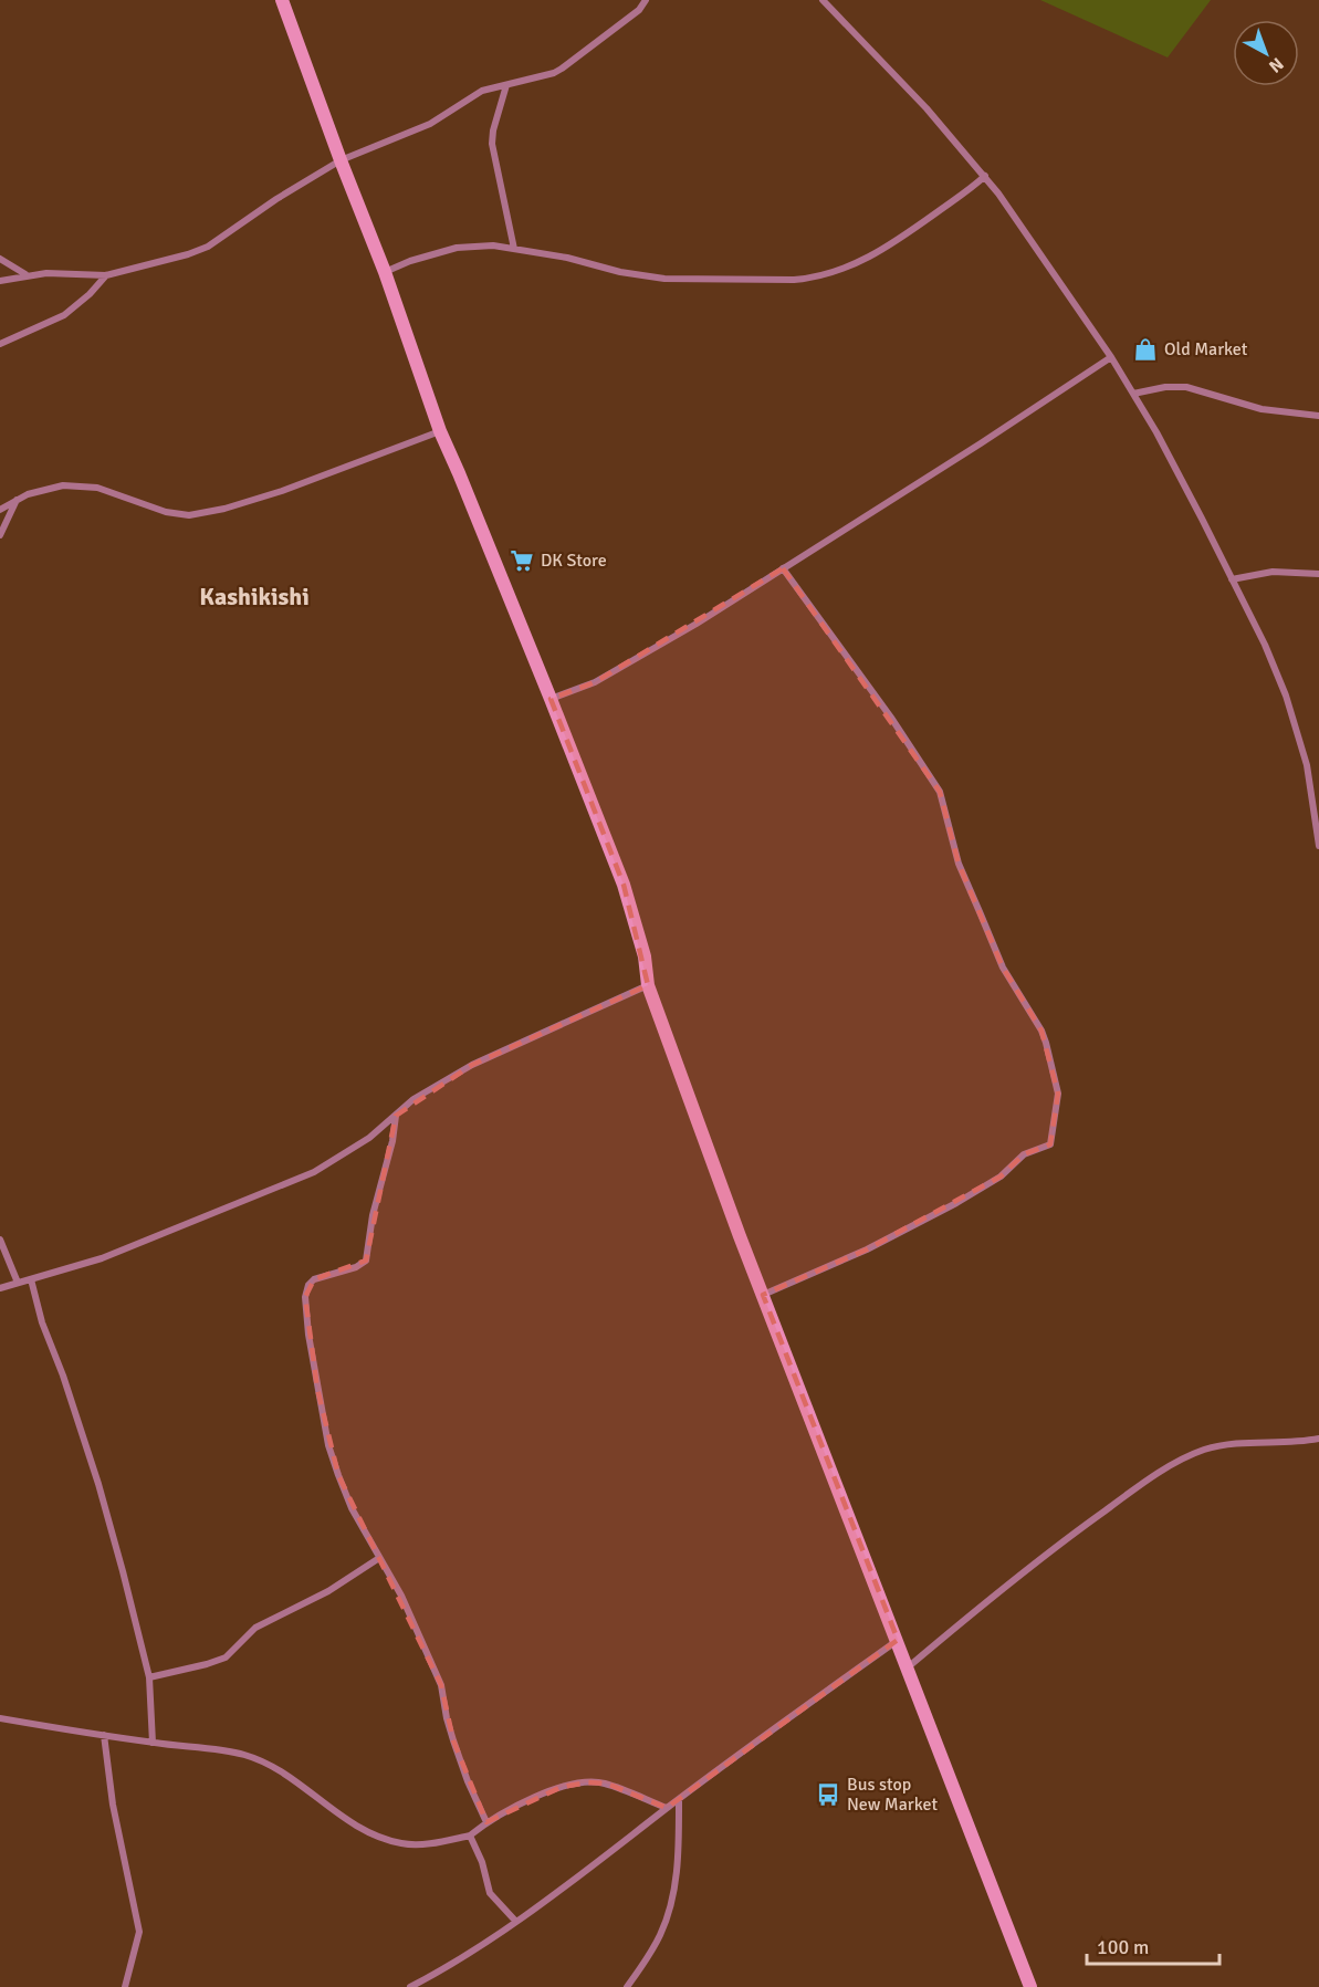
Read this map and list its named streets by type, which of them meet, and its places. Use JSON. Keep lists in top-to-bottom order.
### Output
{
  "districts": ["Kashikishi"],
  "places": {
    "shop": ["Old Market"],
    "supermarket": ["DK Store"],
    "bus stop": ["Bus stop New Market"]
  },
  "scale_bar": "100 m",
  "north": "bottom right"
}
